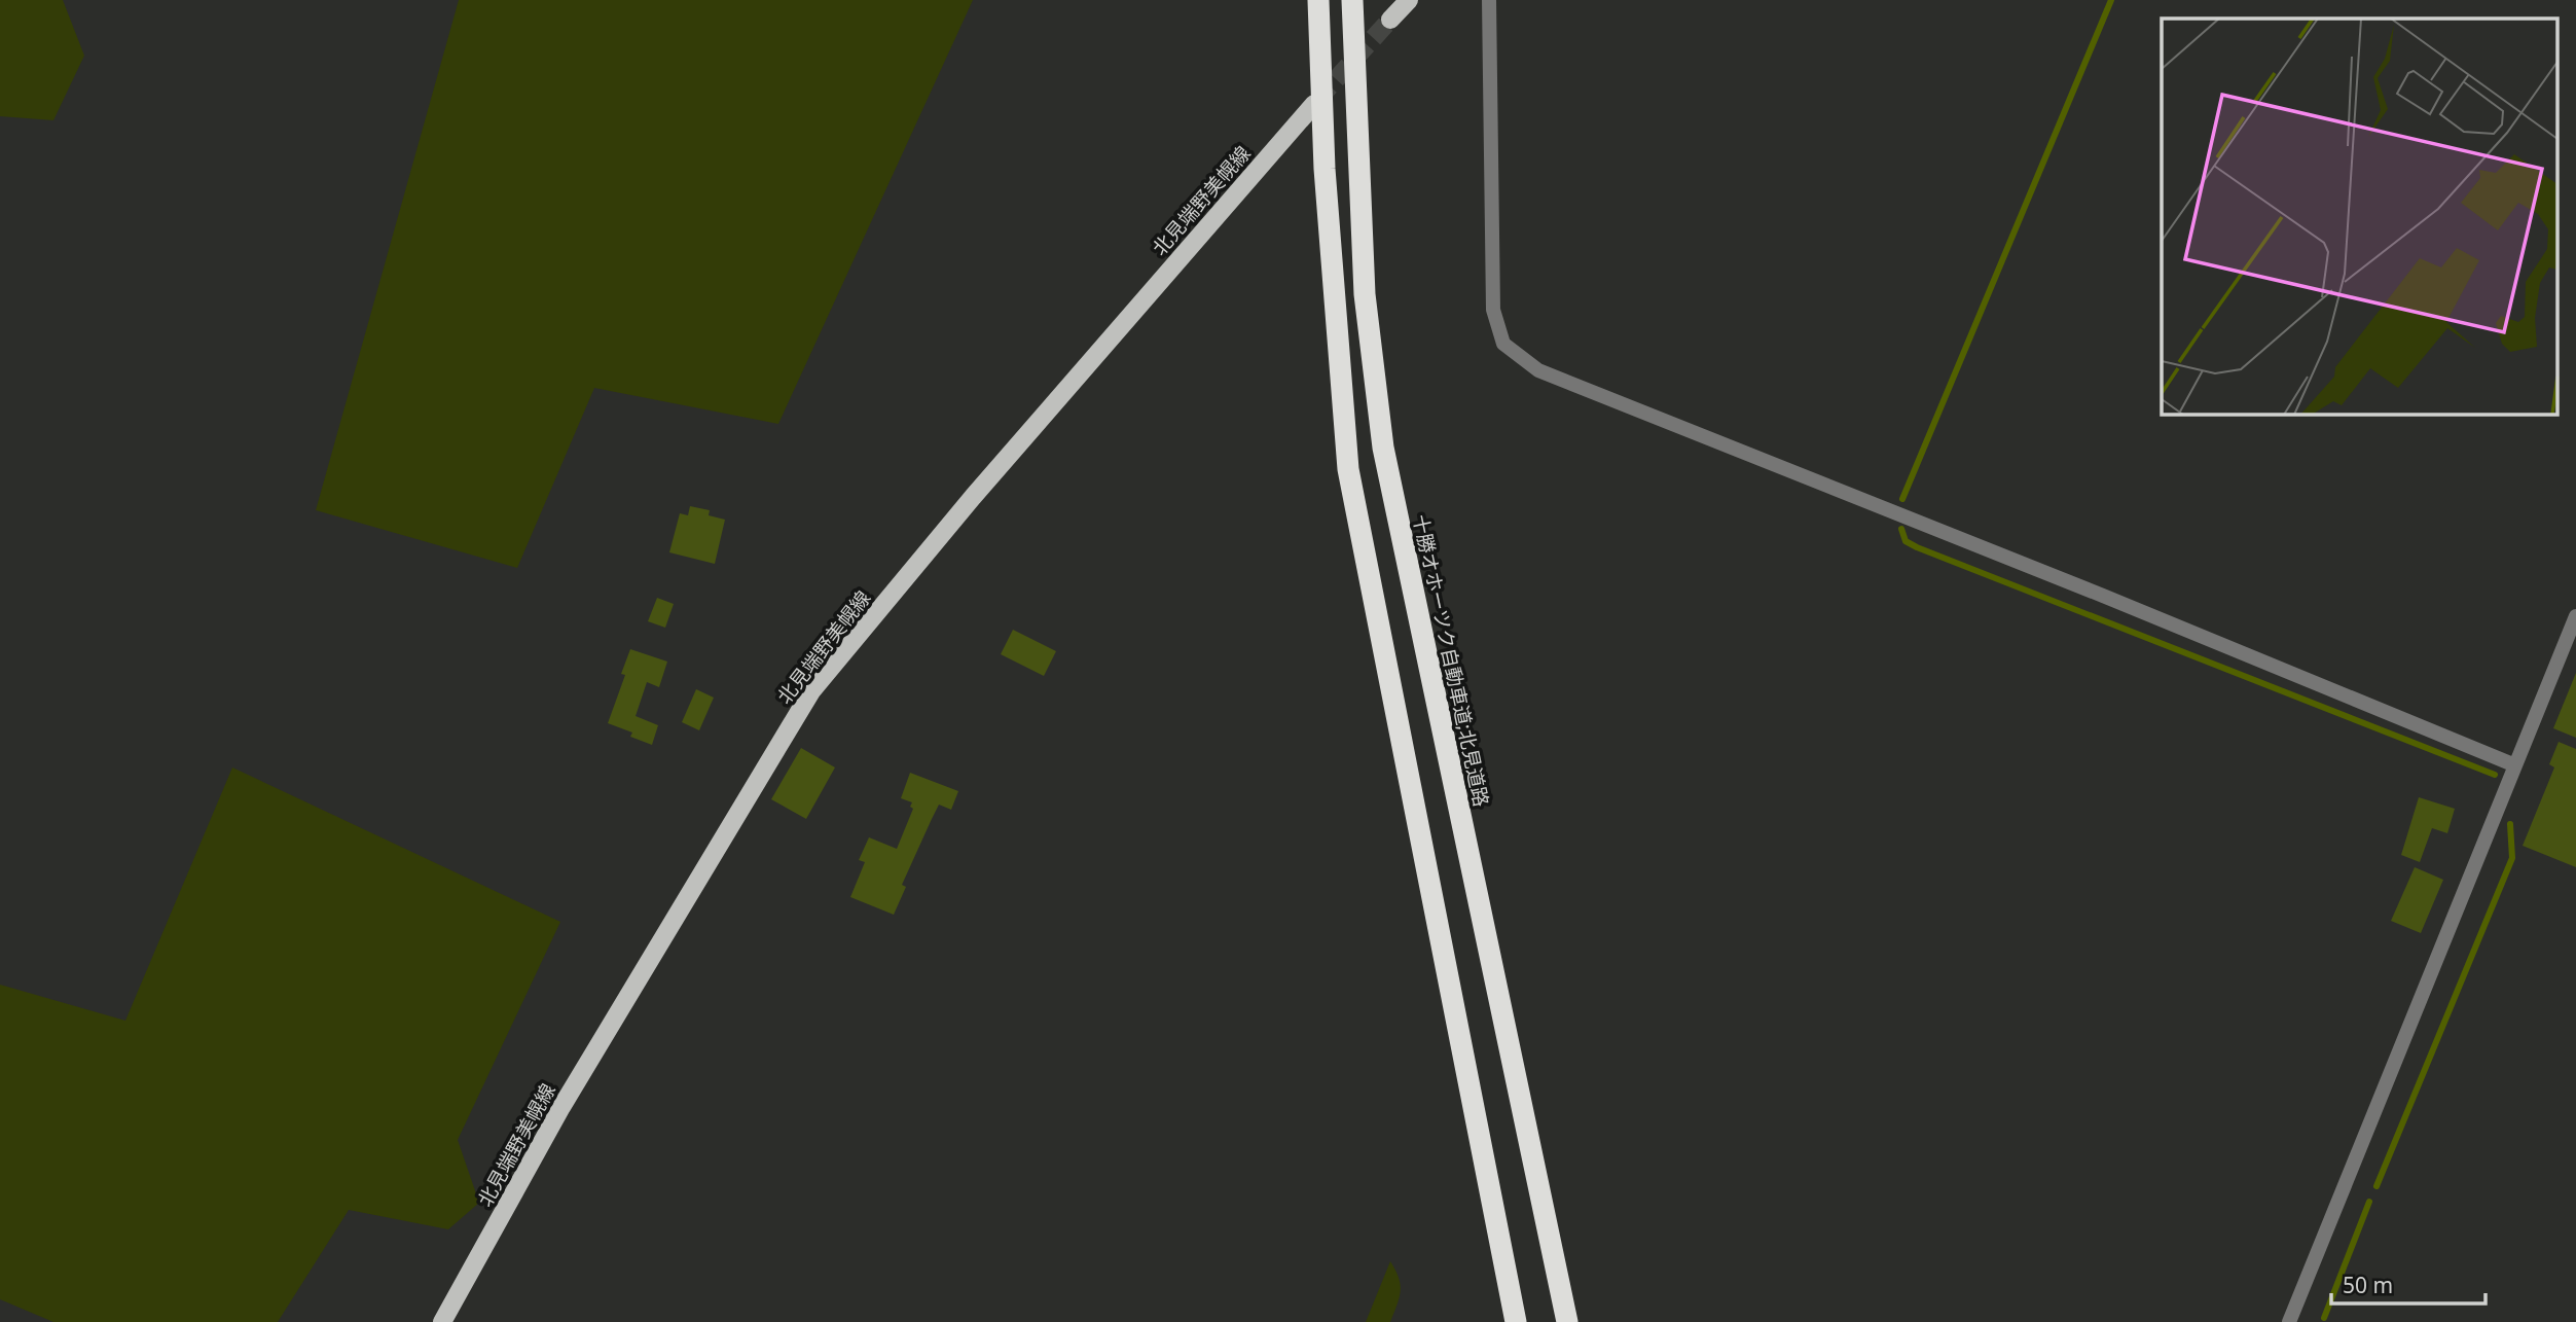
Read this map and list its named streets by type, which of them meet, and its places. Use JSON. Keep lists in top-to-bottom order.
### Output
{
  "streets": {
    "highway": ["十勝オホーツク自動車道;北見道路"],
    "main road": ["北見端野美幌線"]
  },
  "scale_bar": "50 m"
}
